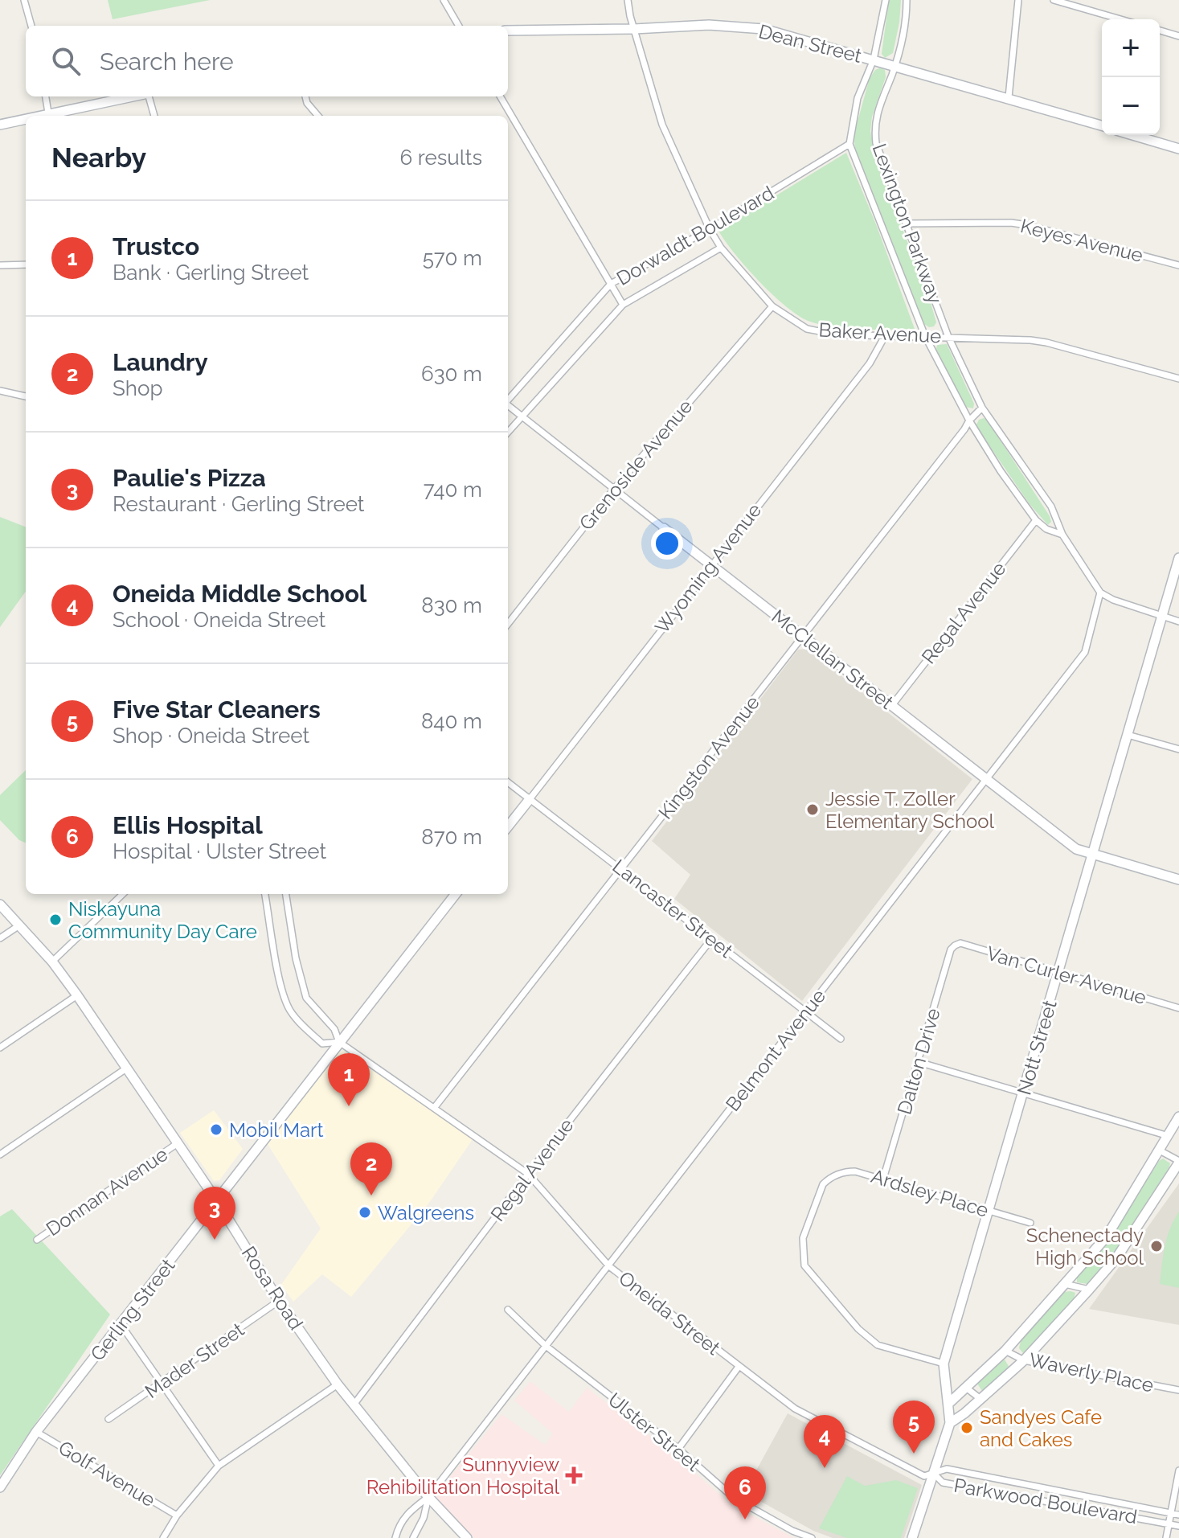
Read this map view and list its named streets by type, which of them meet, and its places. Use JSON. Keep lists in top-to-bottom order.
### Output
{
  "streets": {
    "street": [
      "Dean Street",
      "Lexington Parkway",
      "Dorwaldt Boulevard",
      "Keyes Avenue",
      "Baker Avenue",
      "Grenoside Avenue",
      "Wyoming Avenue",
      "Regal Avenue",
      "McClellan Street",
      "Kingston Avenue",
      "Lancaster Street",
      "Van Curler Avenue",
      "Nott Street",
      "Belmont Avenue",
      "Dalton Drive",
      "Donnan Avenue",
      "Ardsley Place",
      "Rosa Road",
      "Gerling Street",
      "Oneida Street",
      "Mader Street",
      "Waverly Place",
      "Ulster Street",
      "Golf Avenue",
      "Parkwood Boulevard"
    ]
  },
  "crossings": [
    ["Dean Street", "Lexington Parkway"],
    ["Dean Street", "Baker Avenue"],
    ["Lexington Parkway", "Dorwaldt Boulevard"],
    ["Lexington Parkway", "Keyes Avenue"],
    ["Lexington Parkway", "Baker Avenue"],
    ["Lexington Parkway", "Regal Avenue"],
    ["Lexington Parkway", "Kingston Avenue"],
    ["Lexington Parkway", "Belmont Avenue"],
    ["Dorwaldt Boulevard", "Baker Avenue"],
    ["Dorwaldt Boulevard", "McClellan Street"],
    ["Baker Avenue", "Grenoside Avenue"],
    ["Baker Avenue", "Wyoming Avenue"],
    ["Grenoside Avenue", "McClellan Street"],
    ["Wyoming Avenue", "McClellan Street"],
    ["Wyoming Avenue", "Lancaster Street"],
    ["Regal Avenue", "McClellan Street"],
    ["Regal Avenue", "Lancaster Street"],
    ["Regal Avenue", "Rosa Road"],
    ["Regal Avenue", "Oneida Street"],
    ["McClellan Street", "Kingston Avenue"],
    ["McClellan Street", "Nott Street"],
    ["McClellan Street", "Belmont Avenue"],
    ["Kingston Avenue", "Lancaster Street"],
    ["Kingston Avenue", "Oneida Street"],
    ["Lancaster Street", "Belmont Avenue"],
    ["Van Curler Avenue", "Nott Street"],
    ["Van Curler Avenue", "Dalton Drive"],
    ["Nott Street", "Ardsley Place"],
    ["Nott Street", "Oneida Street"],
    ["Nott Street", "Parkwood Boulevard"],
    ["Belmont Avenue", "Rosa Road"],
    ["Belmont Avenue", "Oneida Street"],
    ["Belmont Avenue", "Ulster Street"],
    ["Dalton Drive", "Ardsley Place"],
    ["Donnan Avenue", "Rosa Road"],
    ["Rosa Road", "Gerling Street"],
    ["Rosa Road", "Mader Street"],
    ["Gerling Street", "Oneida Street"],
    ["Gerling Street", "Golf Avenue"],
    ["Oneida Street", "Parkwood Boulevard"]
  ],
  "places": {
    "other": [
      "Jessie T. Zoller Elementary School",
      "Niskayuna Community Day Care",
      "Mobil Mart",
      "Walgreens",
      "Schenectady High School",
      "Sandyes Cafe and Cakes"
    ],
    "health": ["Sunnyview Rehibilitation Hospital"]
  },
  "page": {
    "map_buttons": ["+", "−"],
    "search": "Search here",
    "heading": ["Nearby", "6 results"],
    "list": [
      {
        "mark": "1",
        "name": "Trustco",
        "note": "Bank · Gerling Street",
        "value": "570 m"
      },
      {
        "mark": "2",
        "name": "Laundry",
        "note": "Shop",
        "value": "630 m"
      },
      {
        "mark": "3",
        "name": "Paulie's Pizza",
        "note": "Restaurant · Gerling Street",
        "value": "740 m"
      },
      {
        "mark": "4",
        "name": "Oneida Middle School",
        "note": "School · Oneida Street",
        "value": "830 m"
      },
      {
        "mark": "5",
        "name": "Five Star Cleaners",
        "note": "Shop · Oneida Street",
        "value": "840 m"
      },
      {
        "mark": "6",
        "name": "Ellis Hospital",
        "note": "Hospital · Ulster Street",
        "value": "870 m"
      }
    ],
    "pins": [
      "1",
      "2",
      "3",
      "5",
      "4",
      "6"
    ]
  }
}
